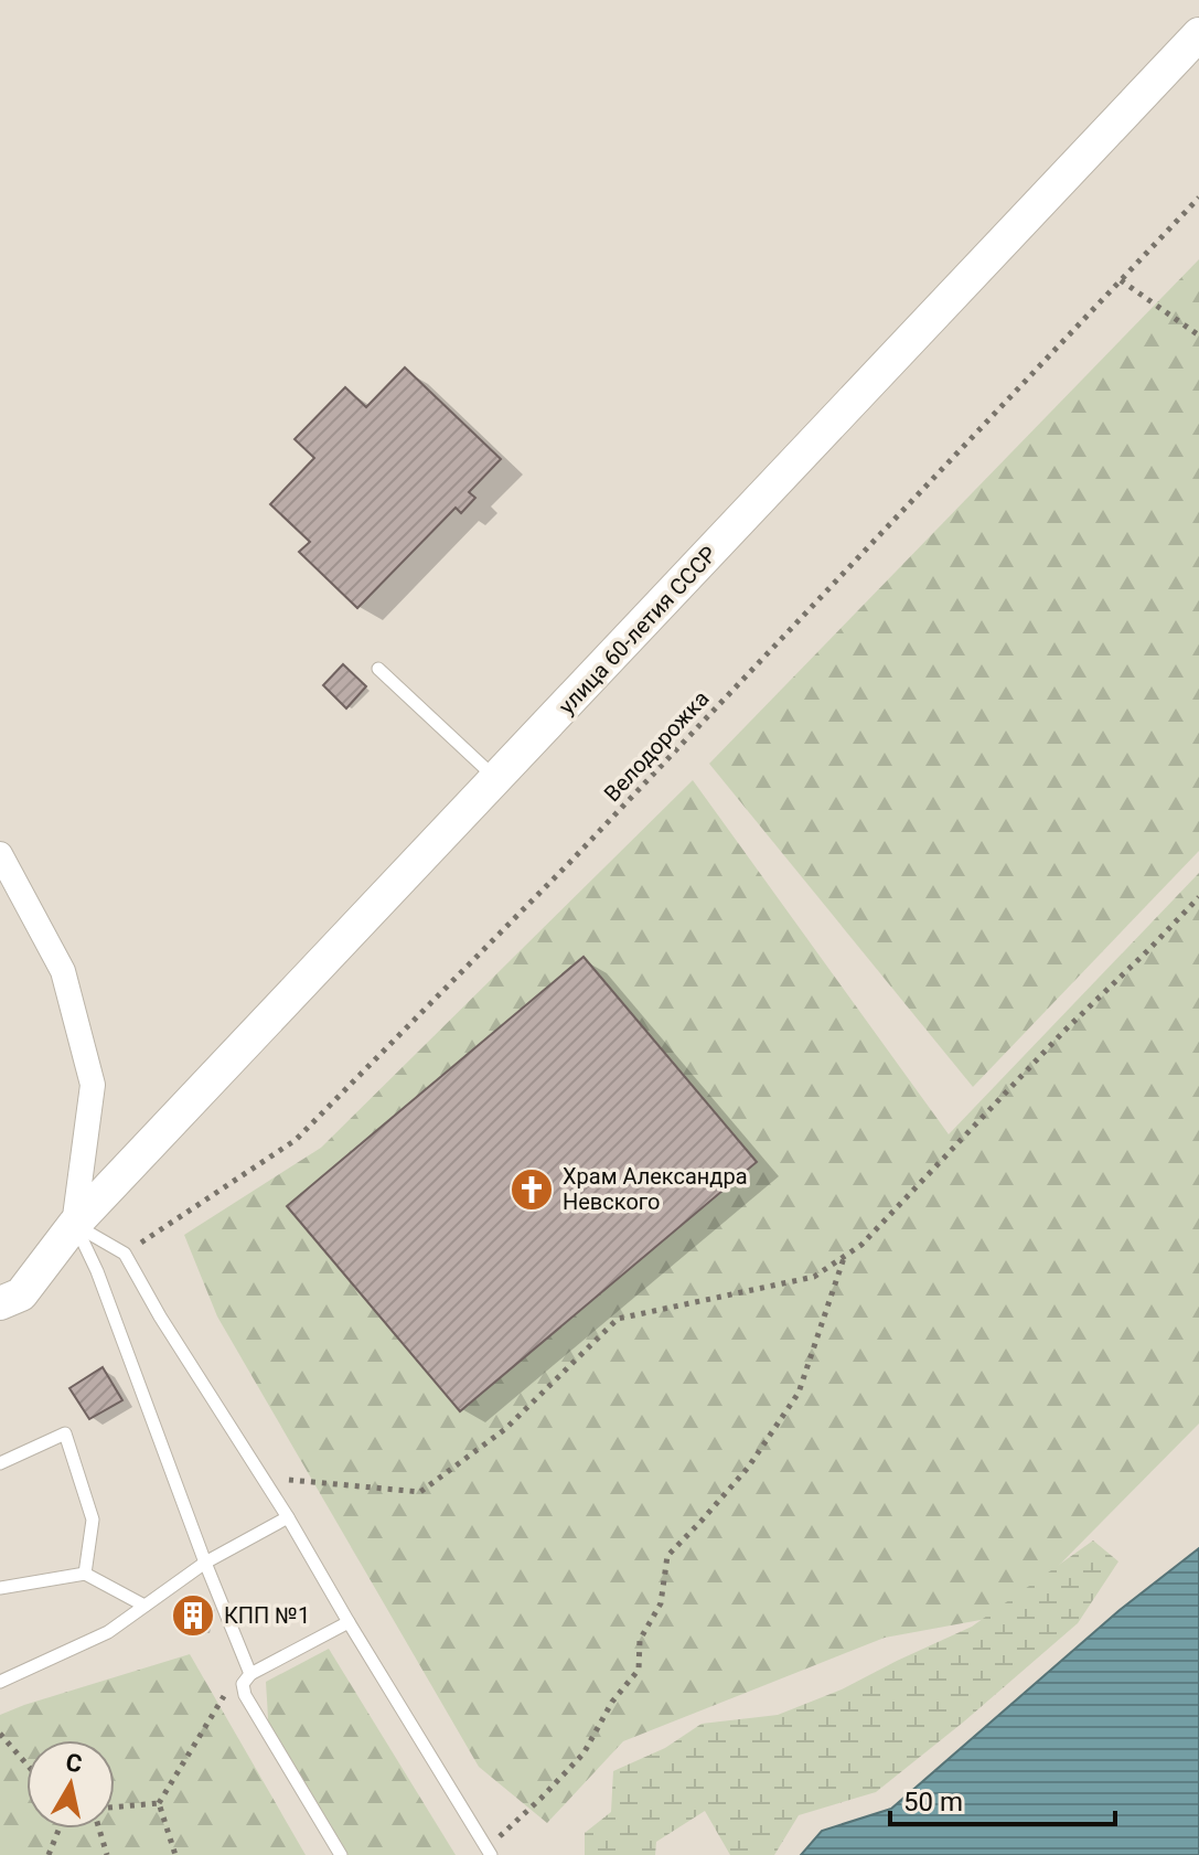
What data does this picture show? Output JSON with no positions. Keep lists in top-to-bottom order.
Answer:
{
  "streets": {
    "main road": ["улица 60-летия СССР"],
    "path": ["Велодорожка"]
  },
  "places": {
    "church": ["Храм Александра Невского"],
    "building": ["КПП №1"]
  },
  "scale_bar": "50 m",
  "north": "top"
}
